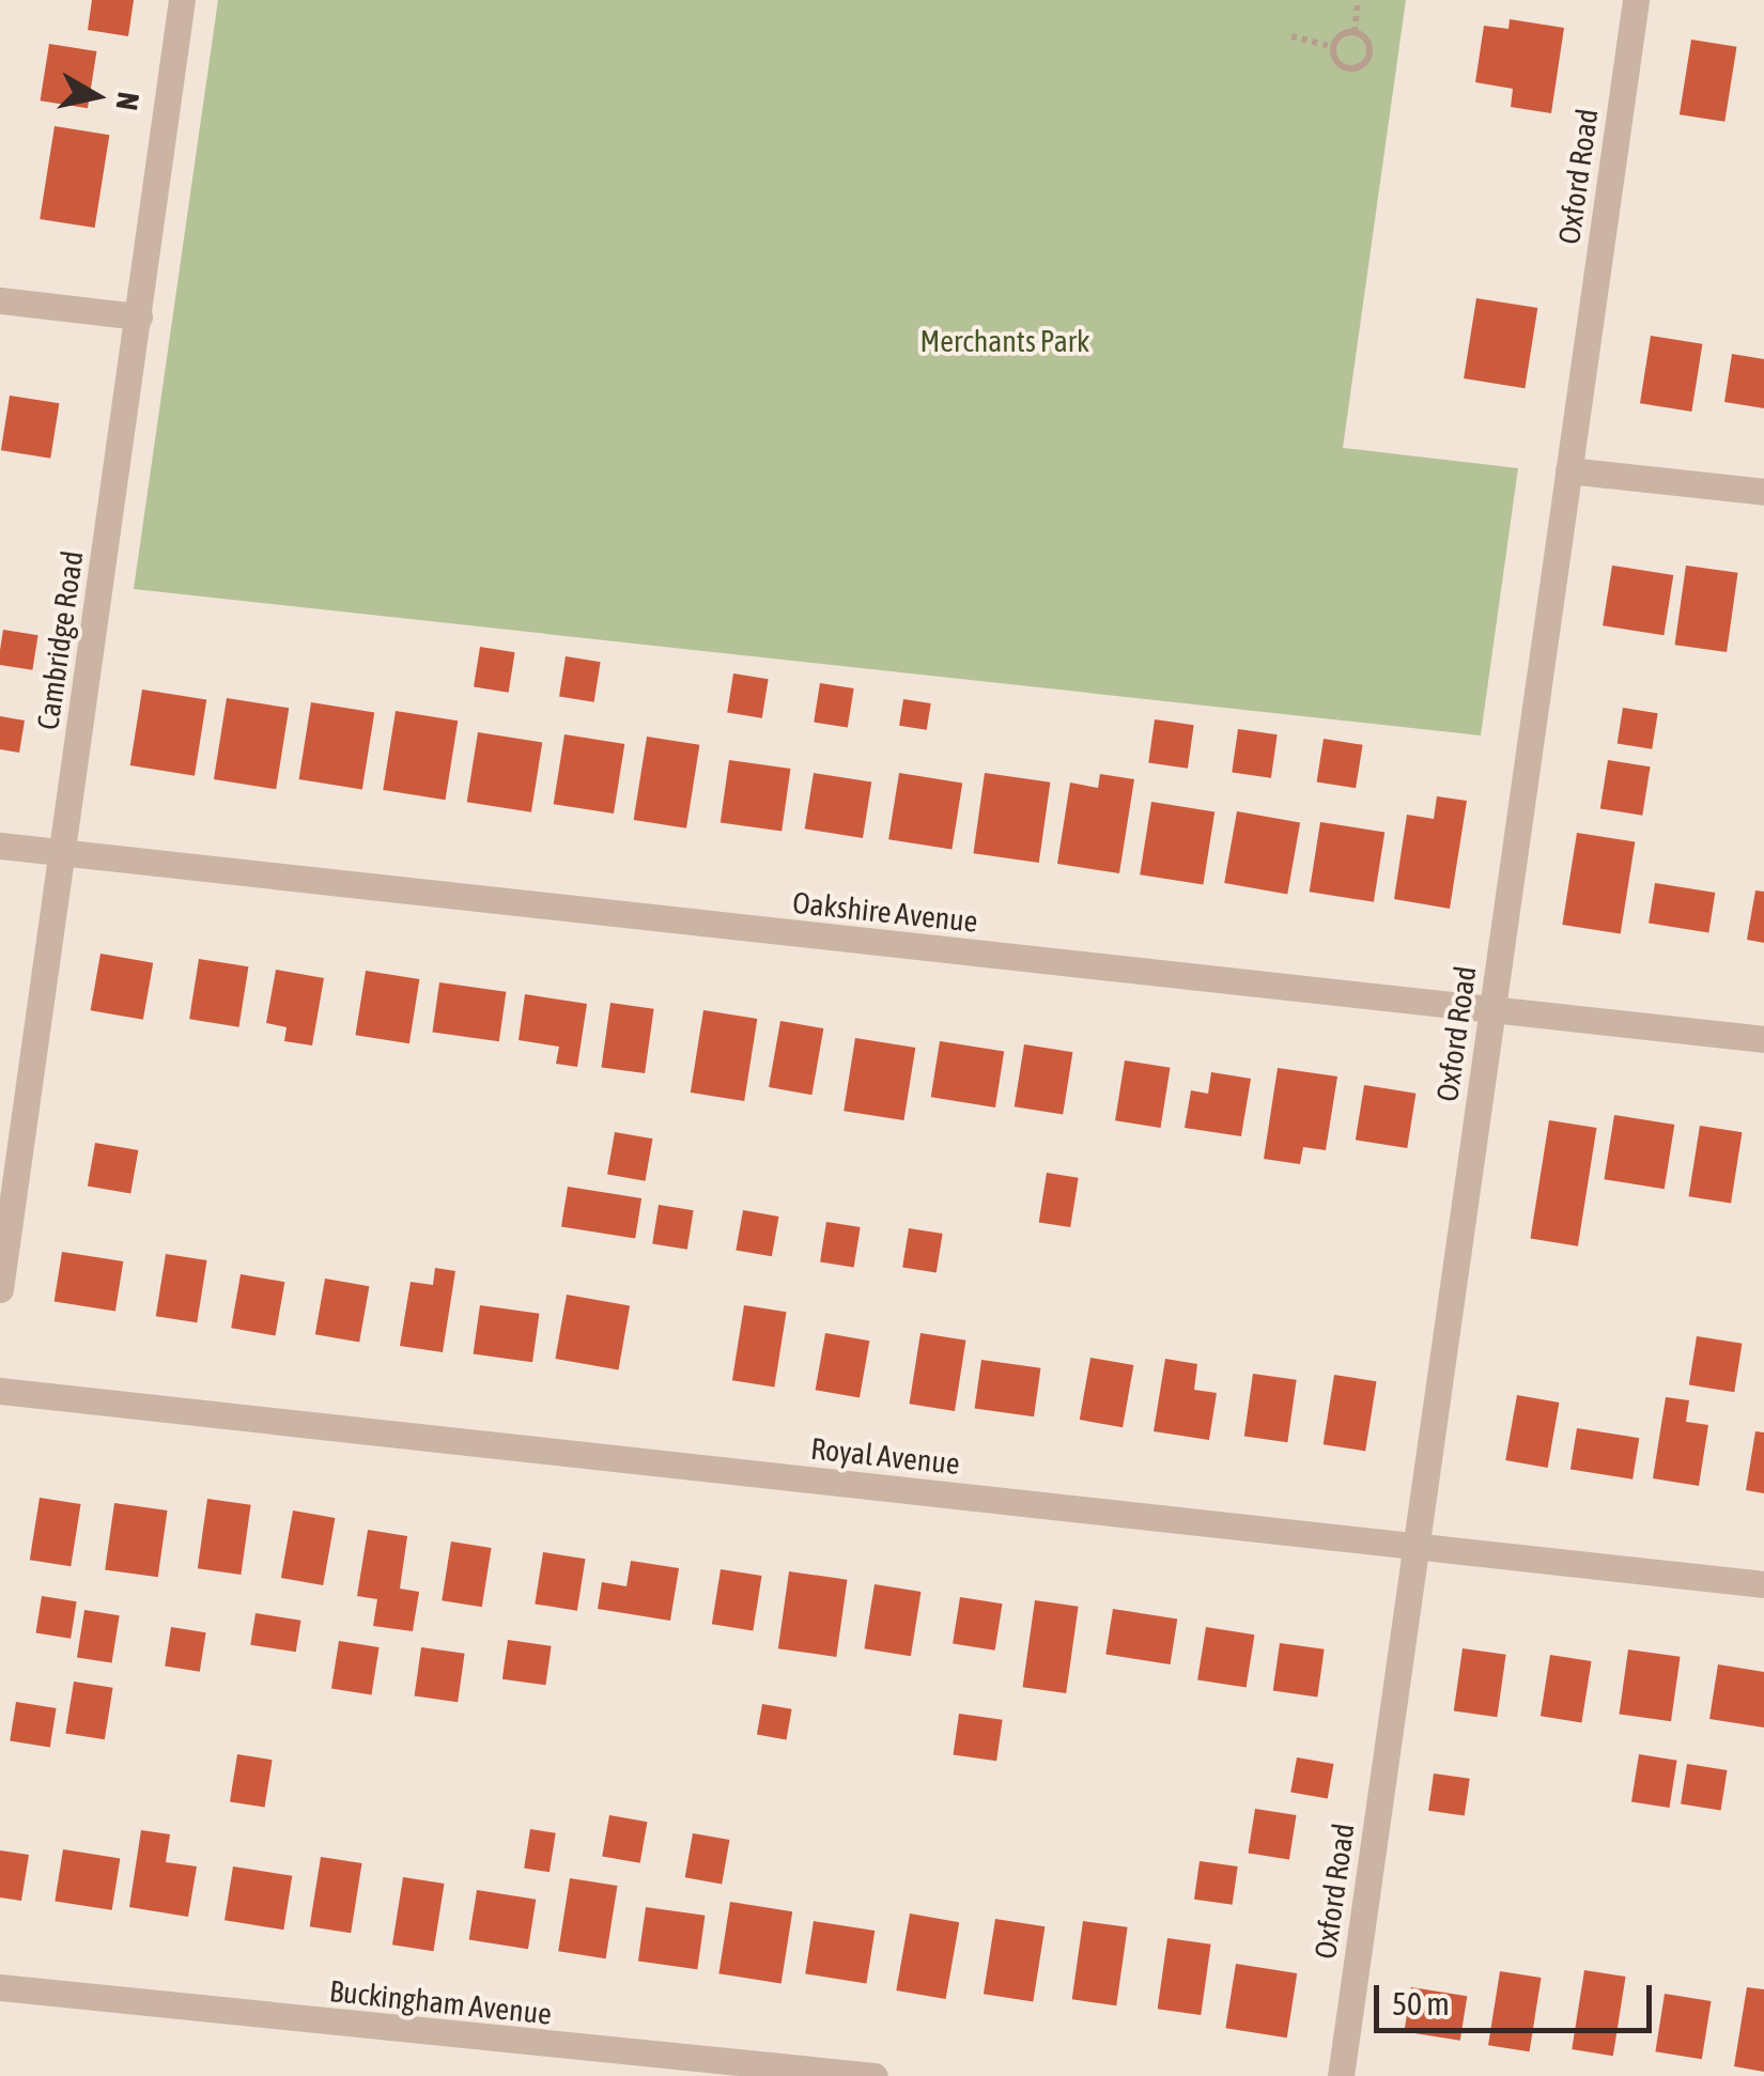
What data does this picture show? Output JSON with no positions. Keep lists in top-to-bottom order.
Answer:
{
  "streets": {
    "street": [
      "Oxford Road",
      "Cambridge Road",
      "Oakshire Avenue",
      "Royal Avenue",
      "Buckingham Avenue"
    ]
  },
  "crossings": [
    ["Oxford Road", "Oakshire Avenue"],
    ["Oxford Road", "Royal Avenue"],
    ["Cambridge Road", "Oakshire Avenue"]
  ],
  "parks": ["Merchants Park"],
  "scale_bar": "50 m",
  "north": "right"
}
